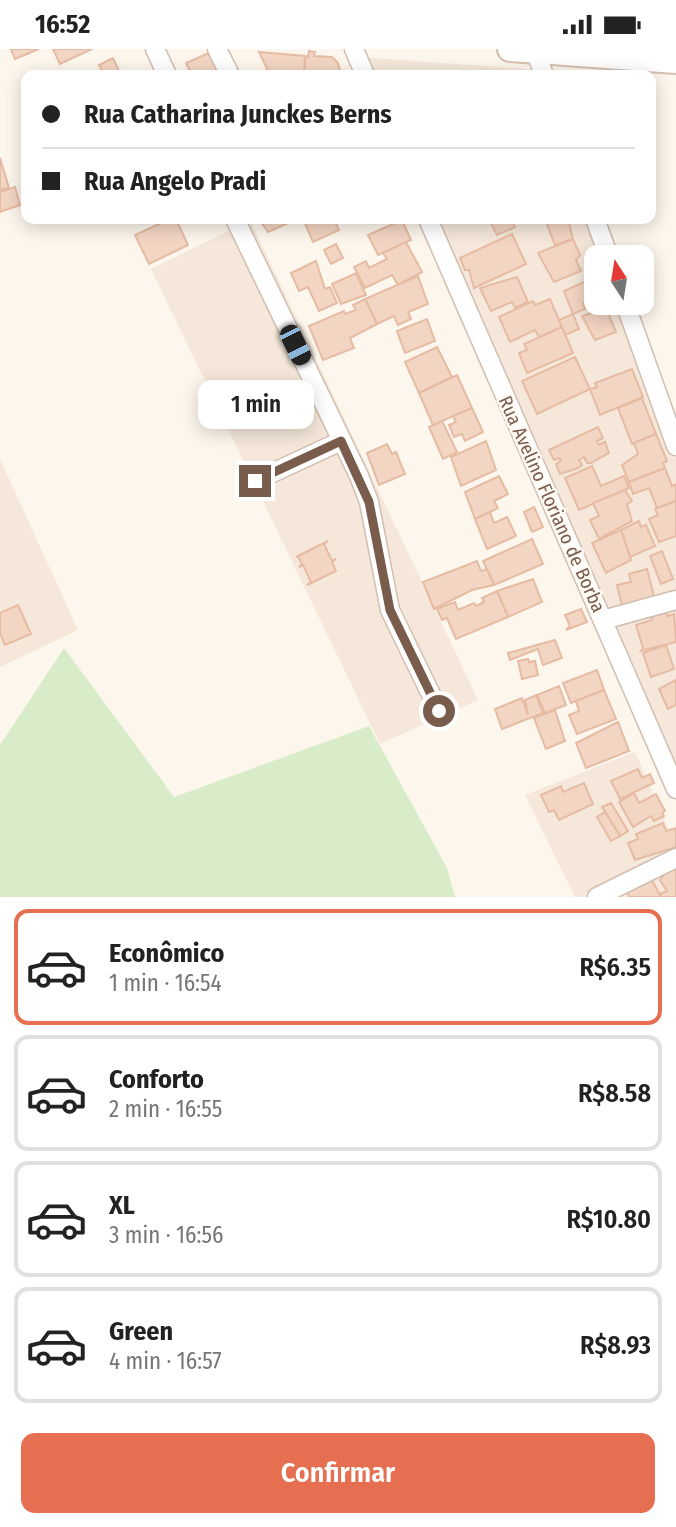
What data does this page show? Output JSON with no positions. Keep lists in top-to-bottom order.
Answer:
{
  "streets": {
    "street": ["Rua Avelino Floriano de Borba"]
  },
  "north": "top",
  "page": {
    "status": "16:52",
    "banner": ["Rua Catharina Junckes Berns", "Rua Angelo Pradi"],
    "bubble": "1 min",
    "list": [
      {
        "name": "Econômico",
        "note": "1 min · 16:54",
        "value": "R$6.35"
      },
      {
        "name": "Conforto",
        "note": "2 min · 16:55",
        "value": "R$8.58"
      },
      {
        "name": "XL",
        "note": "3 min · 16:56",
        "value": "R$10.80"
      },
      {
        "name": "Green",
        "note": "4 min · 16:57",
        "value": "R$8.93"
      }
    ],
    "buttons": "Confirmar"
  }
}
